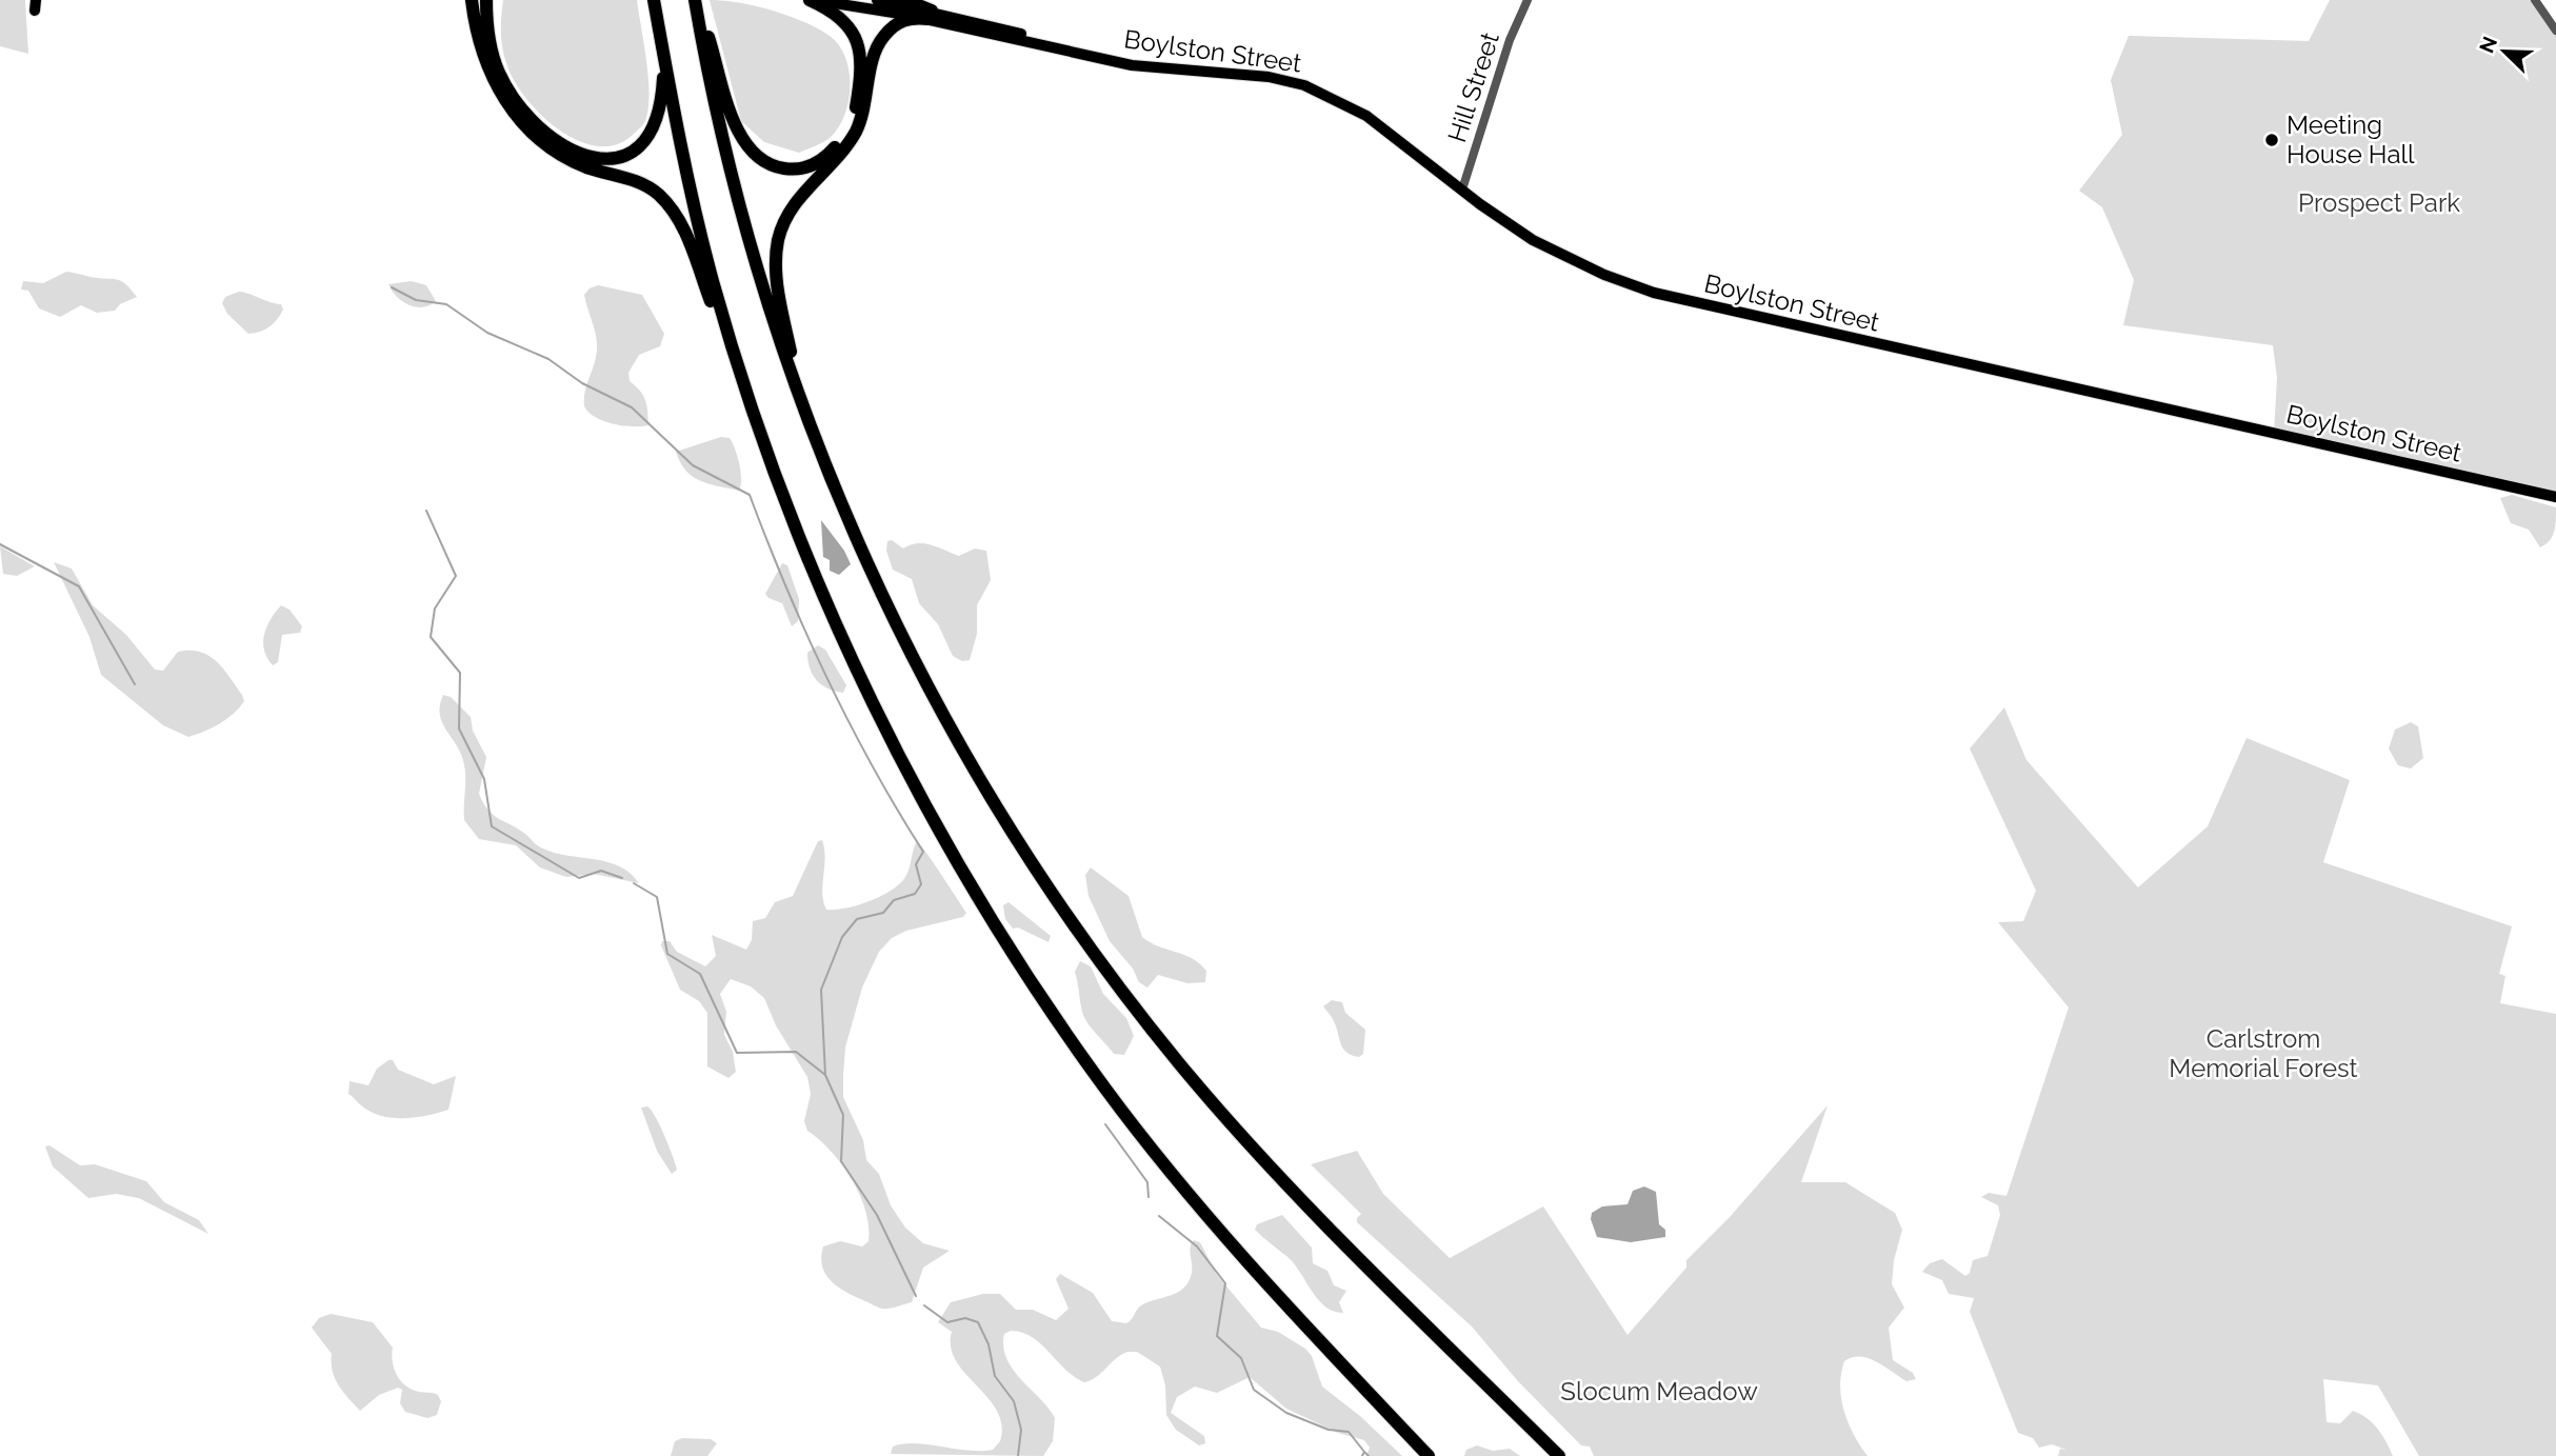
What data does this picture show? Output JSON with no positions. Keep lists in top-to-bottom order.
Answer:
{
  "streets": {
    "main road": ["Boylston Street"],
    "street": ["Hill Street"]
  },
  "crossings": [
    ["Boylston Street", "Hill Street"]
  ],
  "parks": ["Prospect Park", "Carlstrom Memorial Forest", "Slocum Meadow"],
  "places": ["Meeting House Hall"],
  "north": "top left"
}
